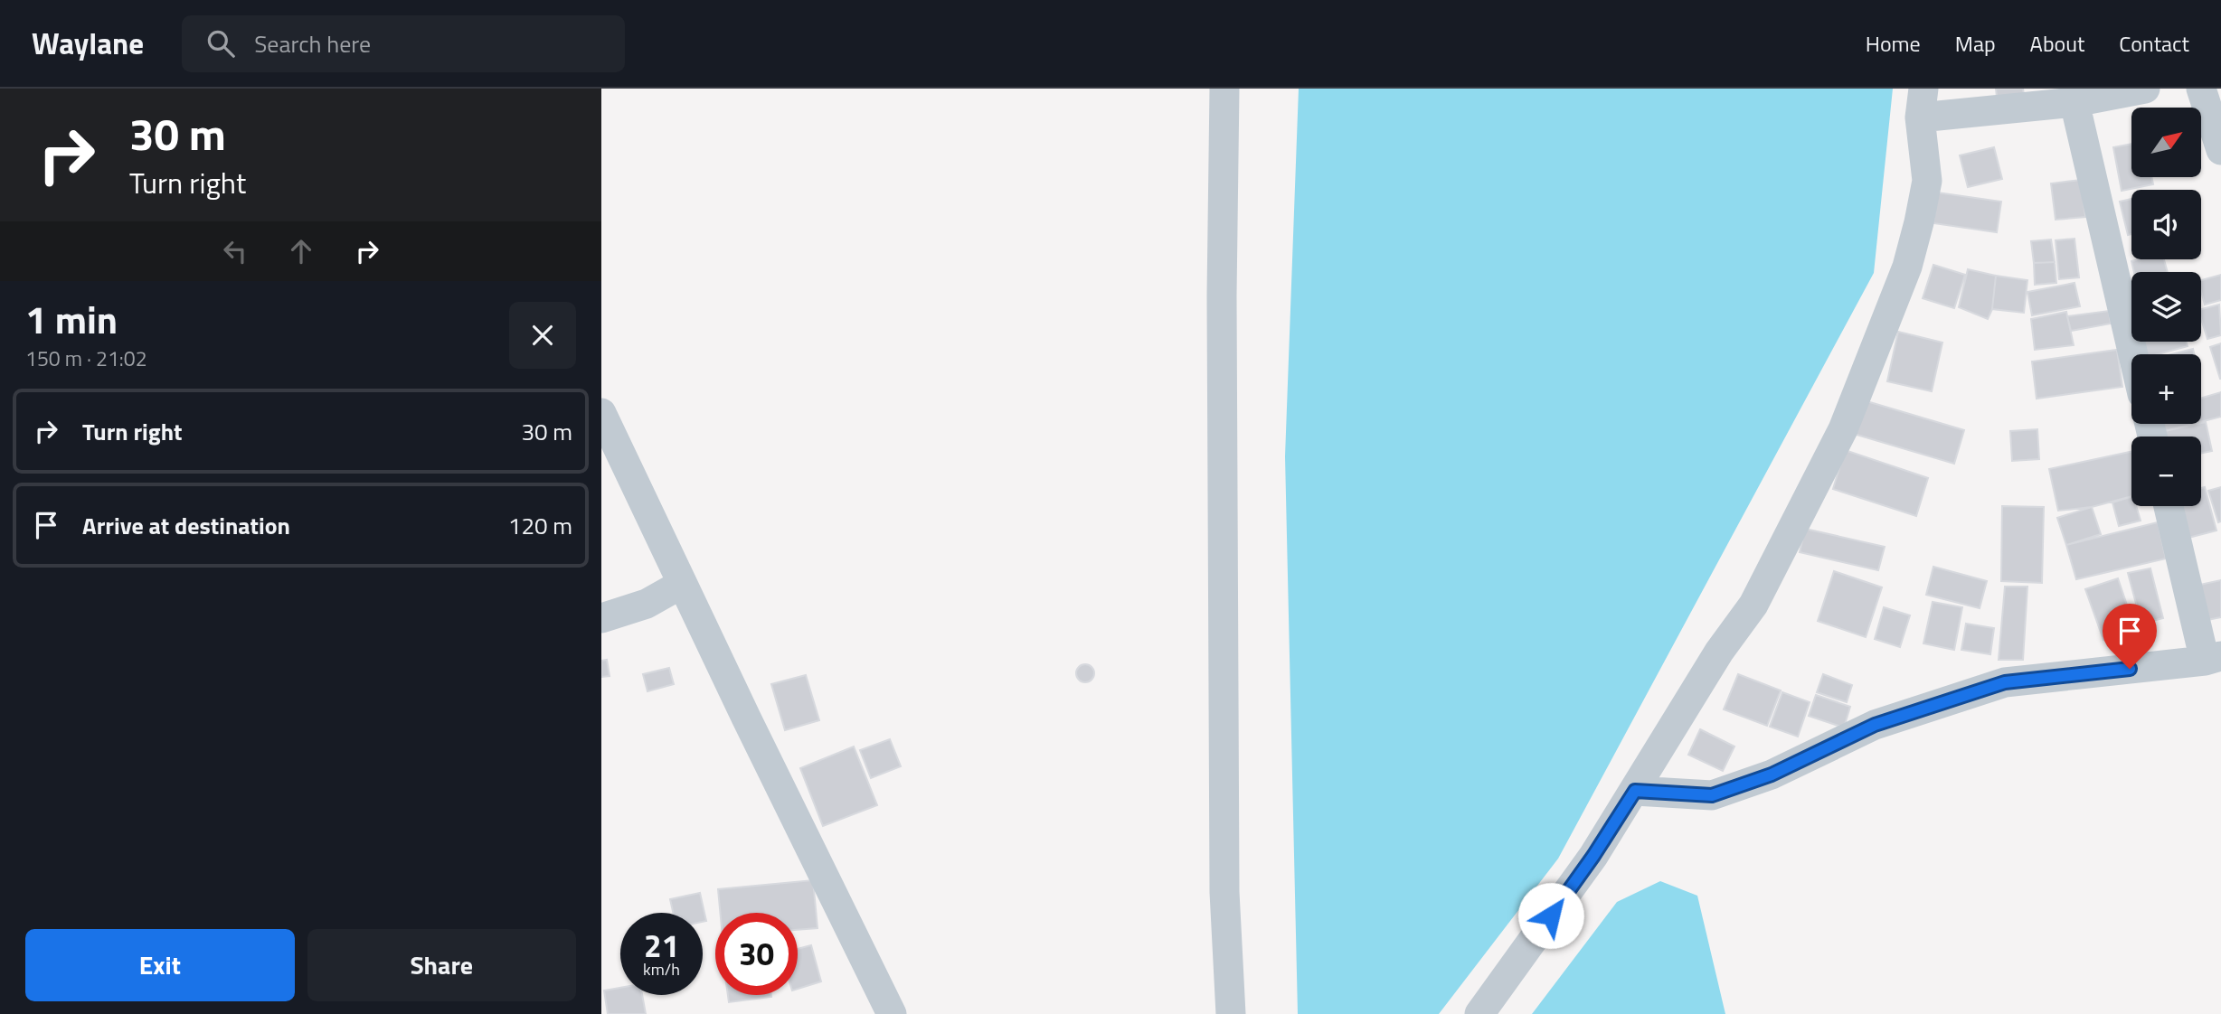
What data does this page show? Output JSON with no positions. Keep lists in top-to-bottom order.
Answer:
{
  "north": "top right",
  "page": {
    "header": "Waylane",
    "search": "Search here",
    "nav": [
      "Home",
      "Map",
      "About",
      "Contact"
    ],
    "turn": ["30 m", "Turn right"],
    "map_buttons": ["+", "−"],
    "heading": ["1 min", "150 m · 21:02"],
    "list": [
      {
        "name": "Turn right",
        "value": "30 m"
      },
      {
        "name": "Arrive at destination",
        "value": "120 m"
      }
    ],
    "speed": "21 km/h",
    "limit": "30",
    "buttons": ["Exit", "Share"]
  }
}
